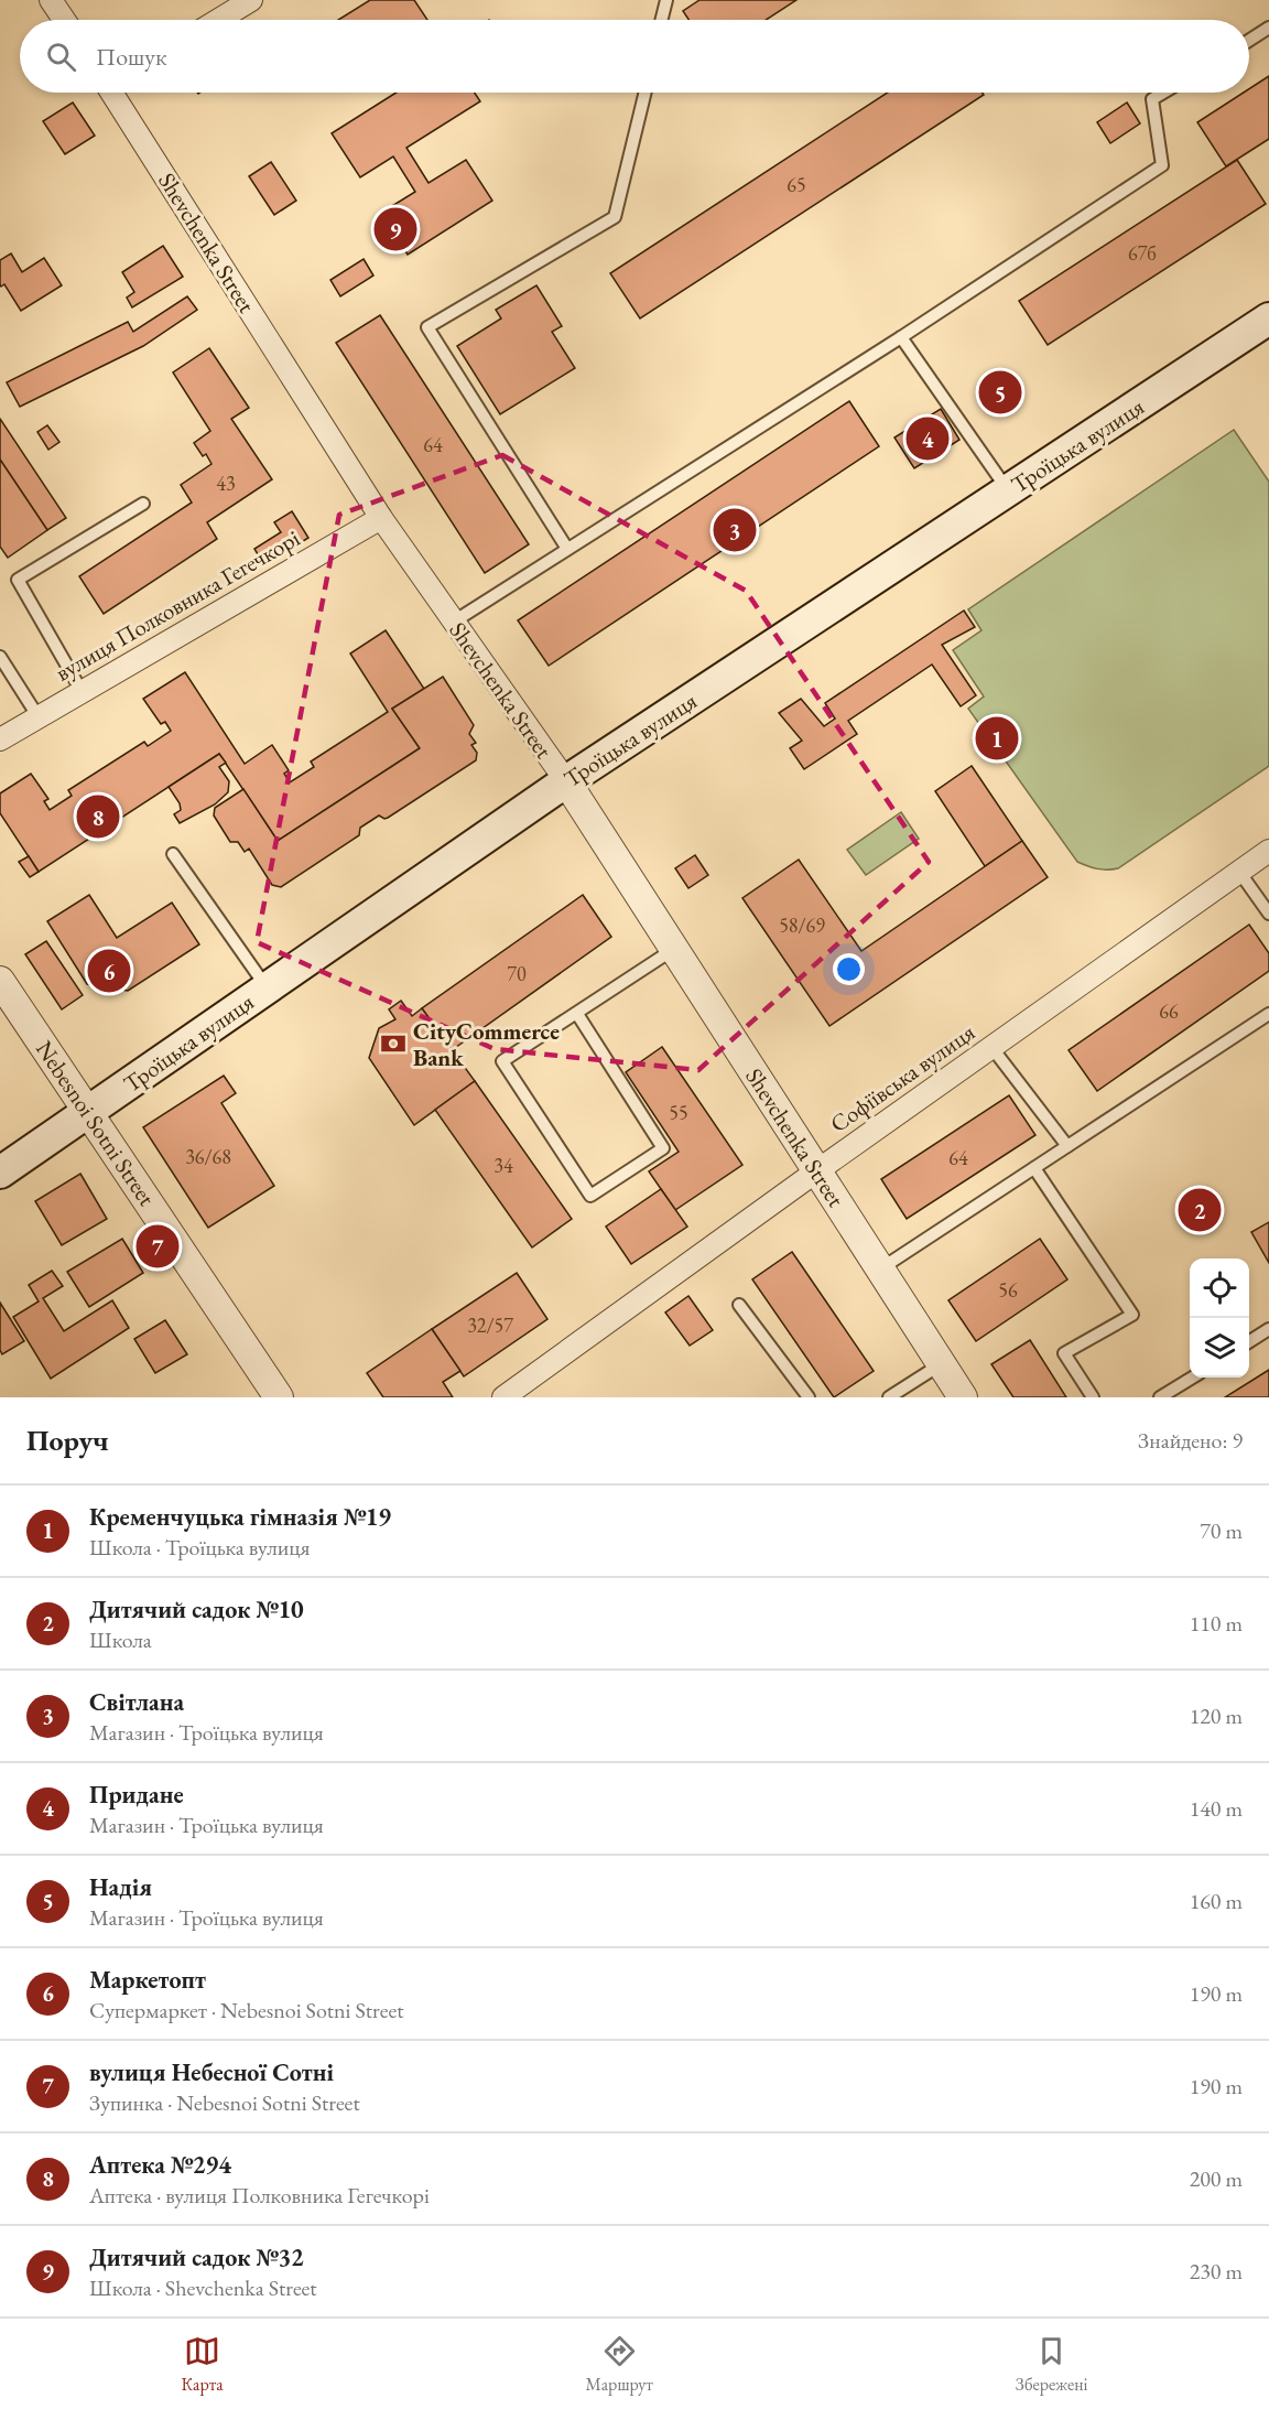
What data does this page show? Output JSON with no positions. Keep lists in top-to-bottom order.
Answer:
{
  "streets": {
    "main road": ["Троїцька вулиця"],
    "street": [
      "Shevchenka Street",
      "вулиця Полковника Гегечкорі",
      "Софіївська вулиця",
      "Nebesnoi Sotni Street"
    ]
  },
  "crossings": [
    ["Shevchenka Street", "Троїцька вулиця"],
    ["Shevchenka Street", "вулиця Полковника Гегечкорі"],
    ["Shevchenka Street", "Софіївська вулиця"],
    ["Троїцька вулиця", "Nebesnoi Sotni Street"]
  ],
  "places": {
    "bank": ["CityCommerce Bank"]
  },
  "house_numbers": [
    "65",
    "67б",
    "64",
    "43",
    "58/69",
    "70",
    "66",
    "55",
    "36/68",
    "64",
    "34",
    "56",
    "32/57"
  ],
  "page": {
    "search": "Пошук",
    "pins": [
      "9",
      "5",
      "4",
      "3",
      "1",
      "8",
      "6",
      "2",
      "7"
    ],
    "heading": ["Поруч", "Знайдено: 9"],
    "list": [
      {
        "mark": "1",
        "name": "Кременчуцька гімназія №19",
        "note": "Школа · Троїцька вулиця",
        "value": "70 m"
      },
      {
        "mark": "2",
        "name": "Дитячий садок №10",
        "note": "Школа",
        "value": "110 m"
      },
      {
        "mark": "3",
        "name": "Світлана",
        "note": "Магазин · Троїцька вулиця",
        "value": "120 m"
      },
      {
        "mark": "4",
        "name": "Придане",
        "note": "Магазин · Троїцька вулиця",
        "value": "140 m"
      },
      {
        "mark": "5",
        "name": "Надія",
        "note": "Магазин · Троїцька вулиця",
        "value": "160 m"
      },
      {
        "mark": "6",
        "name": "Маркетопт",
        "note": "Супермаркет · Nebesnoi Sotni Street",
        "value": "190 m"
      },
      {
        "mark": "7",
        "name": "вулиця Небесної Сотні",
        "note": "Зупинка · Nebesnoi Sotni Street",
        "value": "190 m"
      },
      {
        "mark": "8",
        "name": "Аптека №294",
        "note": "Аптека · вулиця Полковника Гегечкорі",
        "value": "200 m"
      },
      {
        "mark": "9",
        "name": "Дитячий садок №32",
        "note": "Школа · Shevchenka Street",
        "value": "230 m"
      }
    ],
    "nav": ["Карта", "Маршрут", "Збережені"]
  }
}
